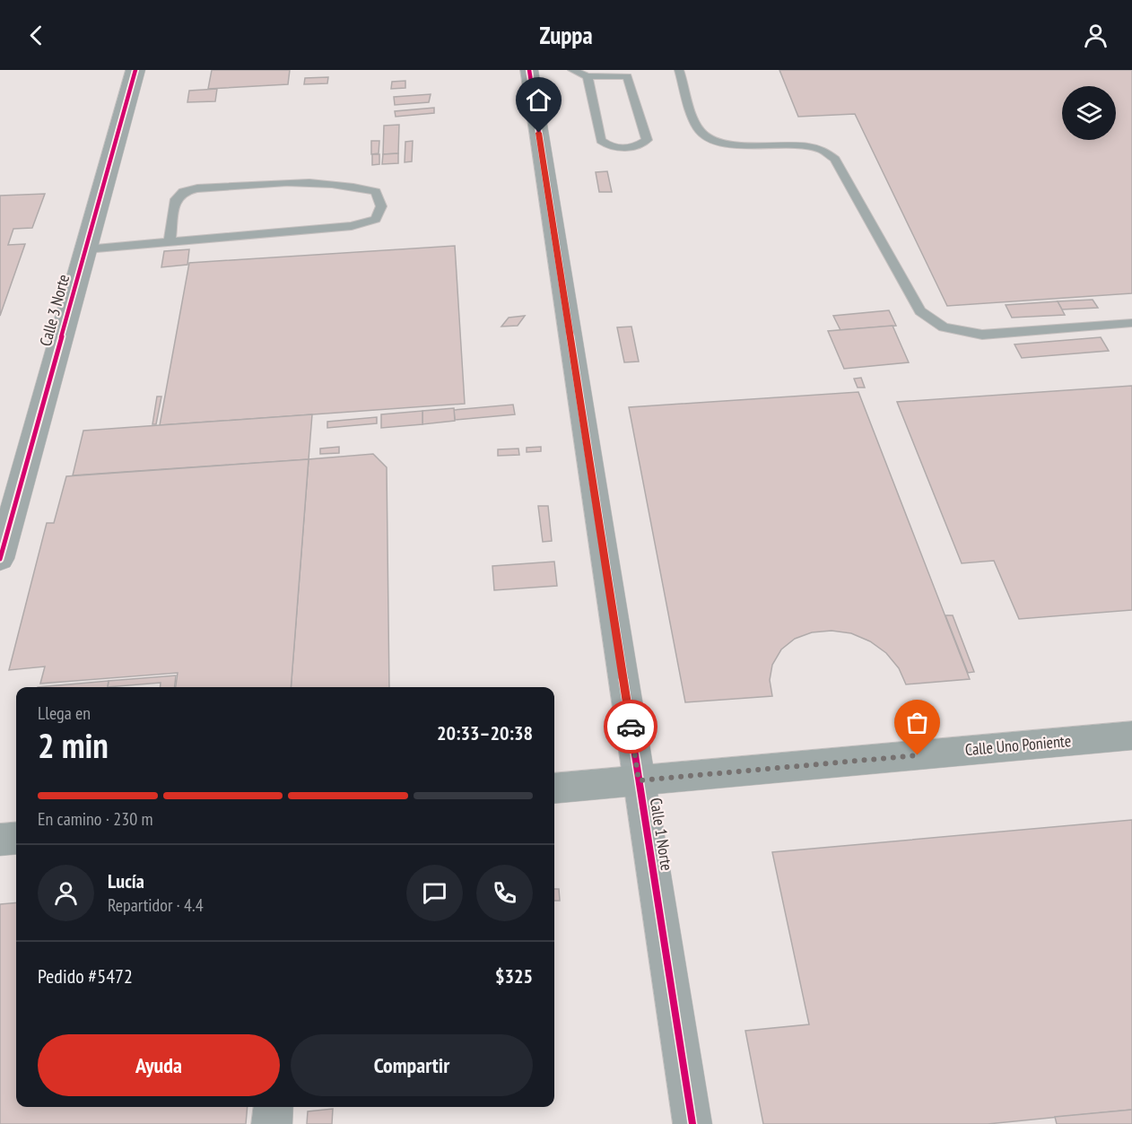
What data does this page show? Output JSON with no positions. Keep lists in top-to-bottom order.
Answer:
{
  "streets": {
    "main road": ["Calle Uno Poniente"],
    "street": ["Calle 3 Norte", "Calle 1 Norte"]
  },
  "crossings": [
    ["Calle Uno Poniente", "Calle 1 Norte"]
  ],
  "page": {
    "header": "Zuppa",
    "heading": ["2 min", "Llega en", "20:33–20:38"],
    "panel": [
      "Lucía",
      "Repartidor · 4.4",
      "Pedido #5472",
      "$325"
    ],
    "bar": "En camino · 230 m",
    "buttons": ["Ayuda", "Compartir"]
  }
}
